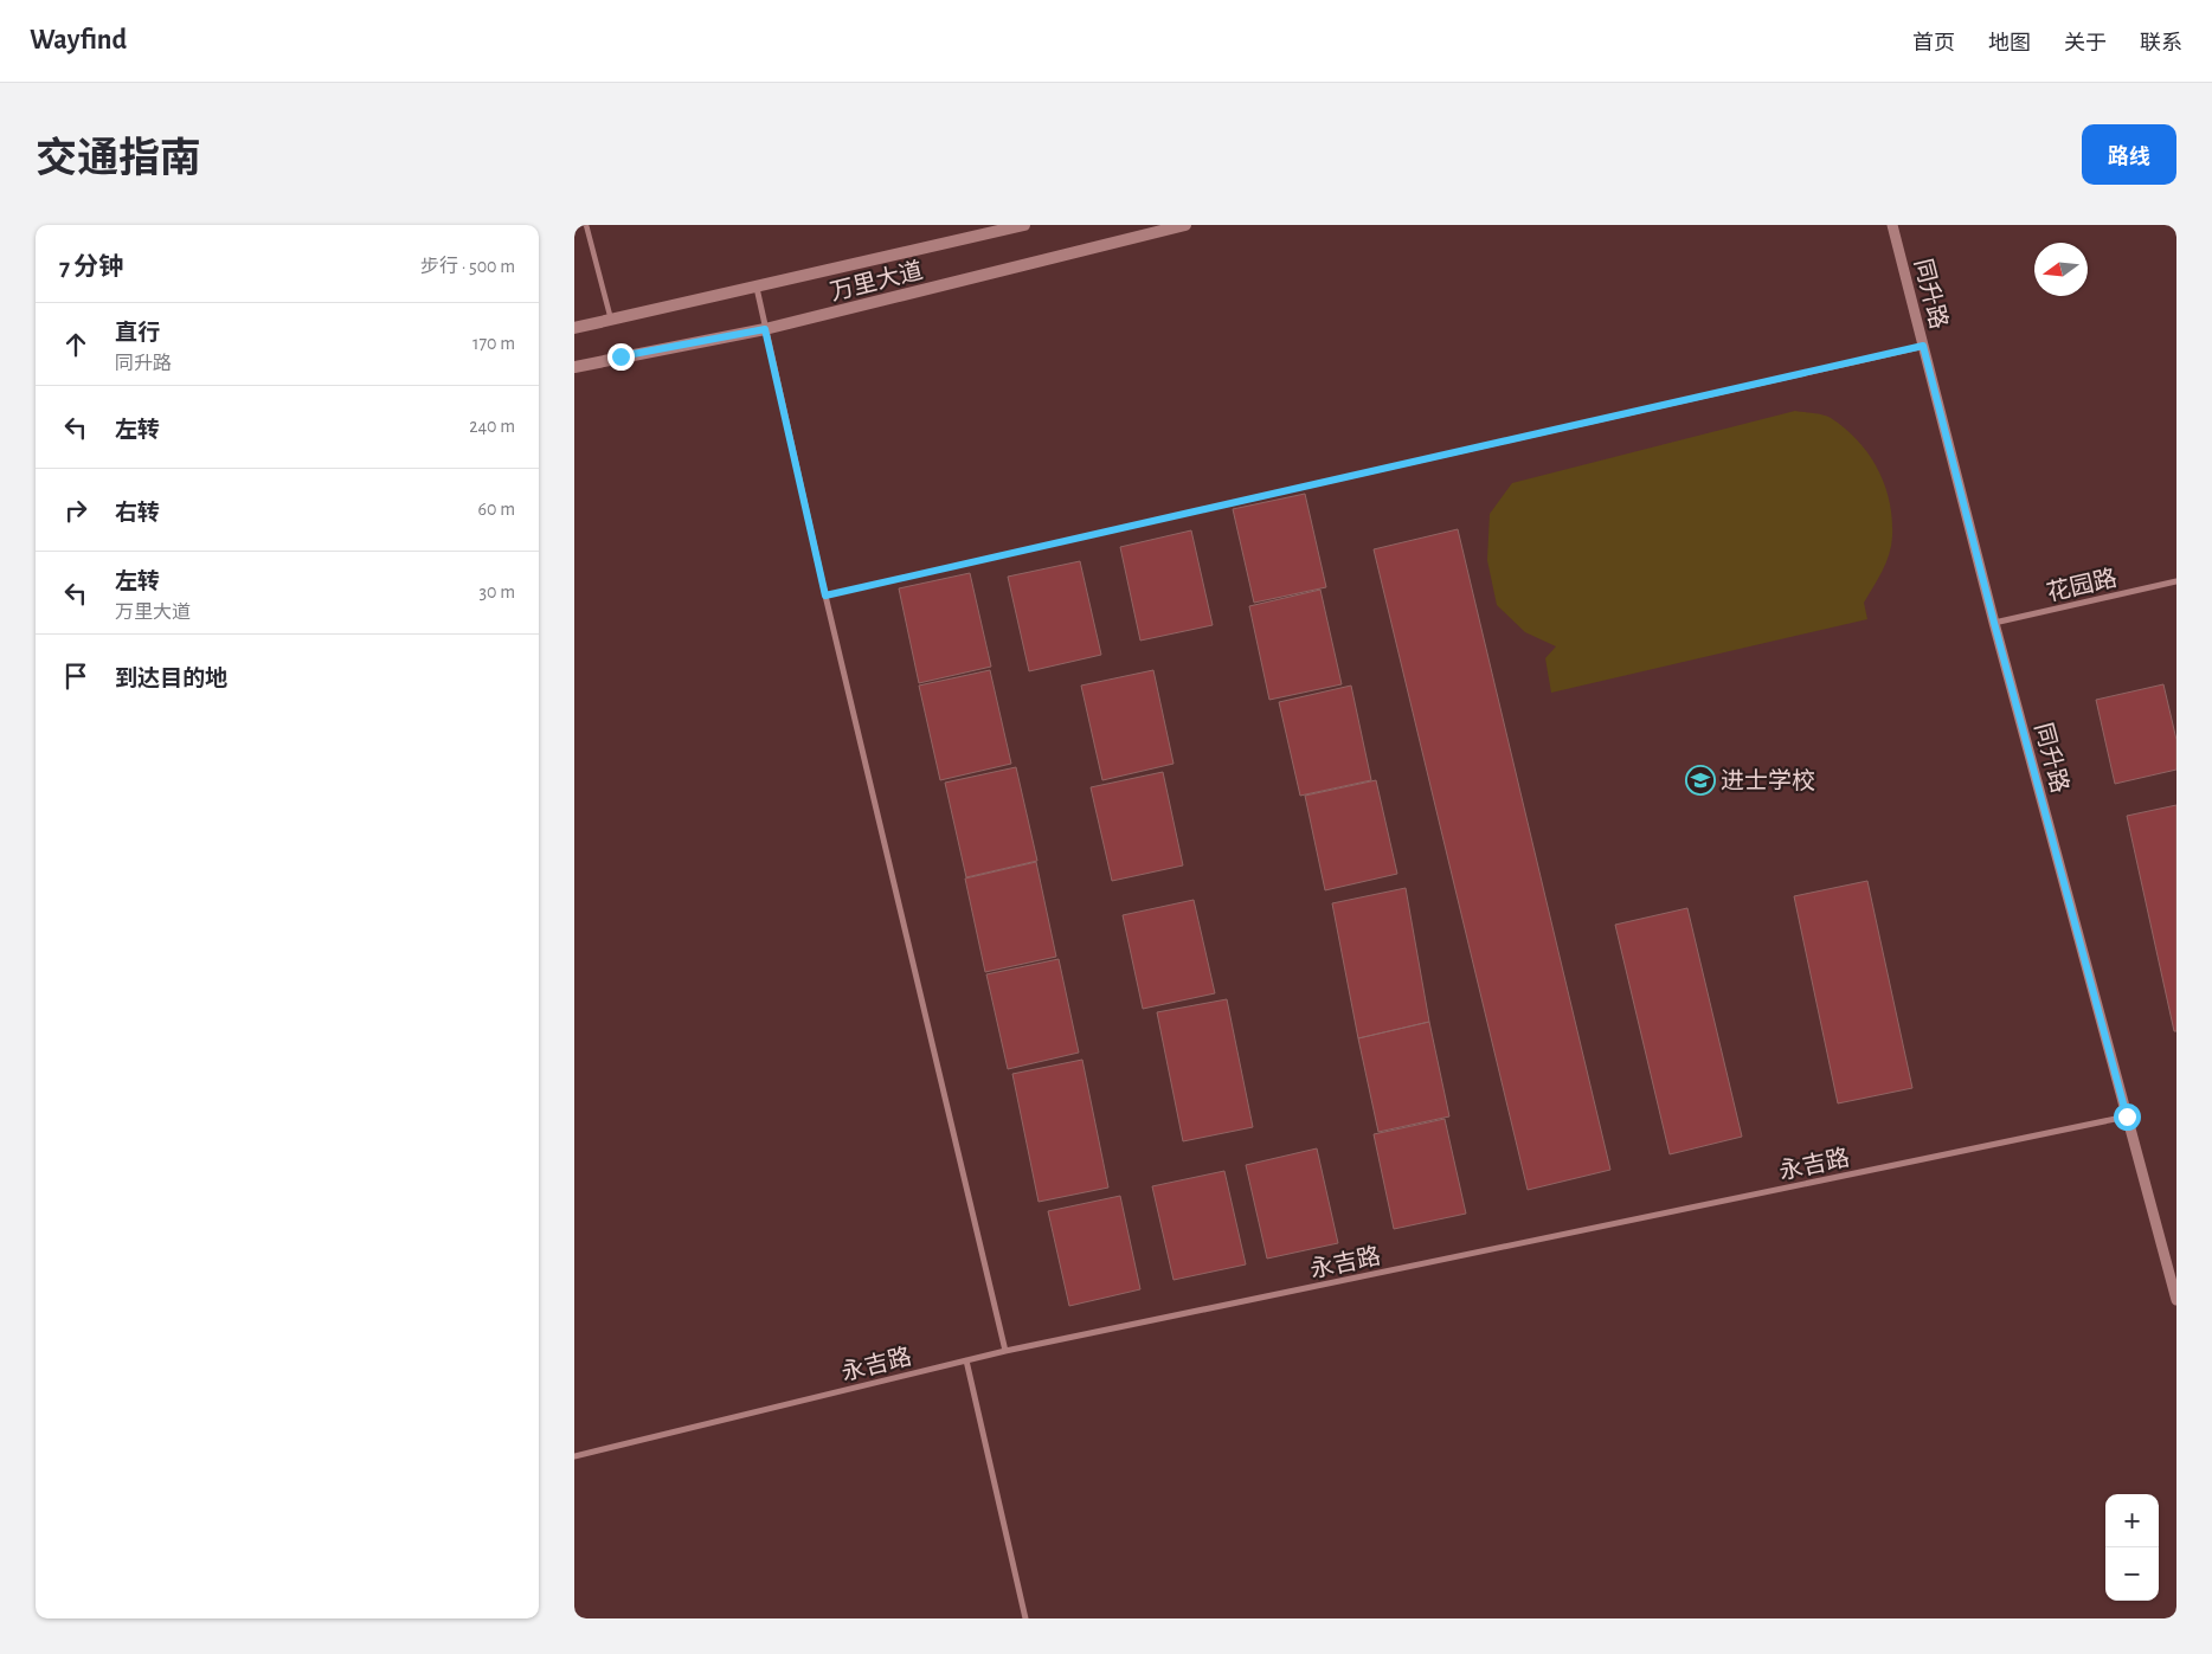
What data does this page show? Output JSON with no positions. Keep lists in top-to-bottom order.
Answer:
{
  "streets": {
    "main road": ["万里大道"],
    "street": ["同升路", "花园路", "永吉路"]
  },
  "crossings": [
    ["同升路", "花园路"],
    ["同升路", "永吉路"]
  ],
  "places": {
    "school or university": ["进士学校"]
  },
  "north": "left",
  "page": {
    "header": "Wayfind",
    "nav": [
      "首页",
      "地图",
      "关于",
      "联系"
    ],
    "title": "交通指南",
    "buttons": "路线",
    "heading": ["7 分钟", "步行 · 500 m"],
    "list": [
      ["直行", "同升路", "170 m"],
      ["左转", "240 m"],
      ["右转", "60 m"],
      ["左转", "万里大道", "30 m"],
      "到达目的地"
    ],
    "map_buttons": ["+", "−"]
  }
}
